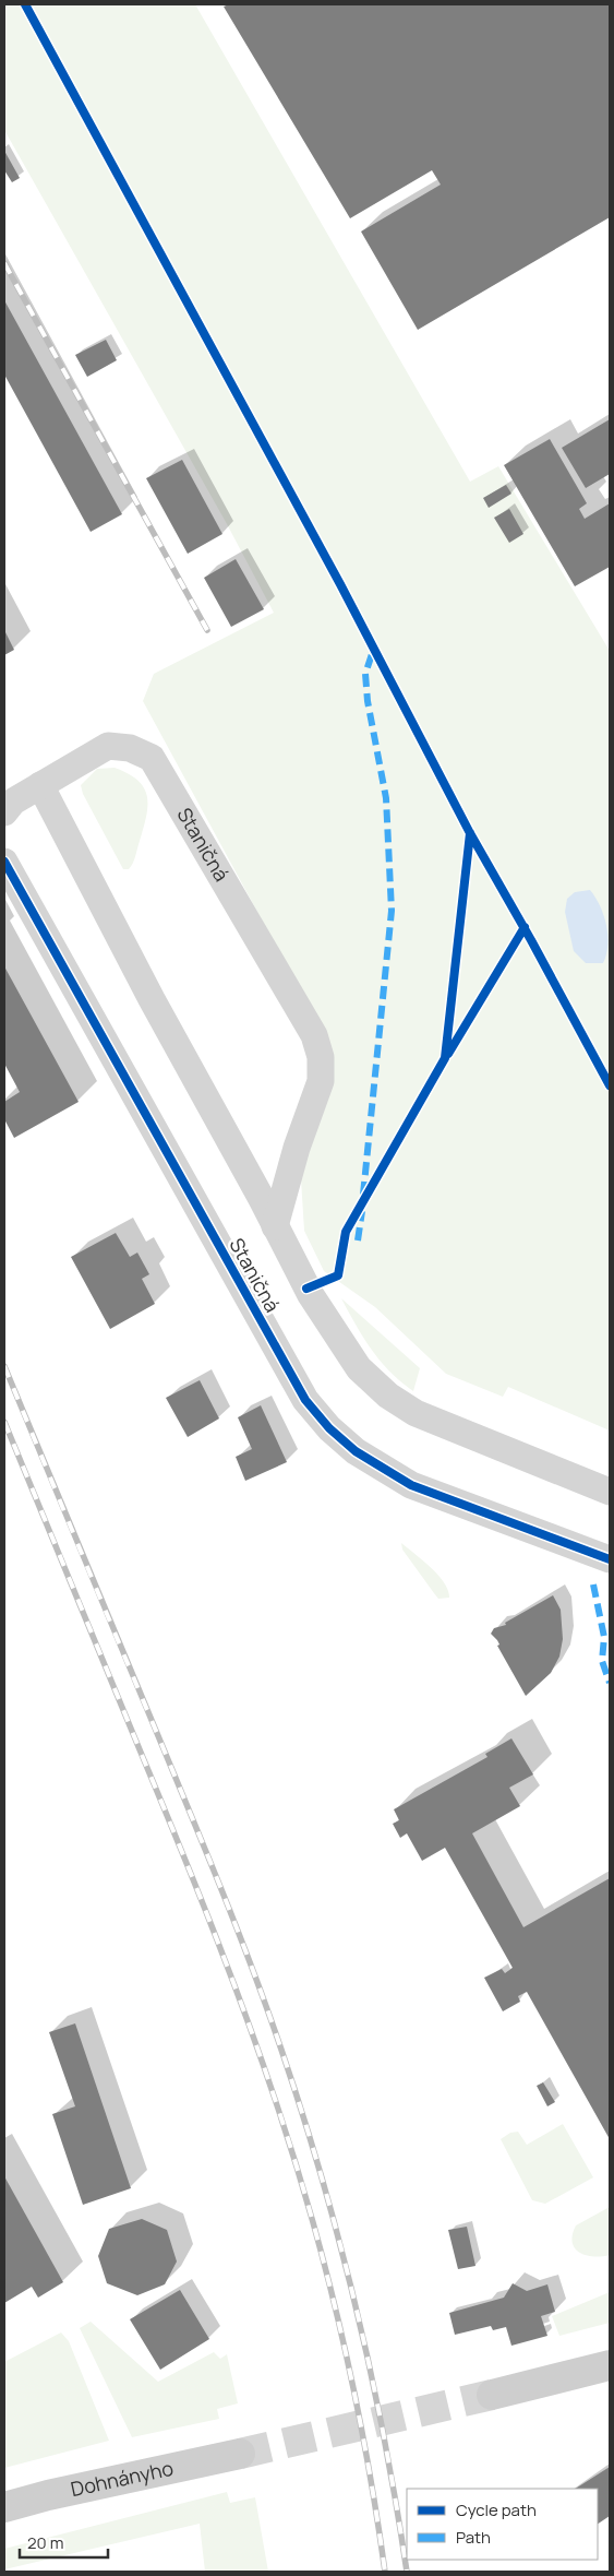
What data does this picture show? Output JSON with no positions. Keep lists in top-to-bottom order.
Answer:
{
  "streets": {
    "street": ["Staničná", "Dohnányho"]
  },
  "legend": ["Cycle path", "Path"],
  "scale_bar": "20 m"
}
